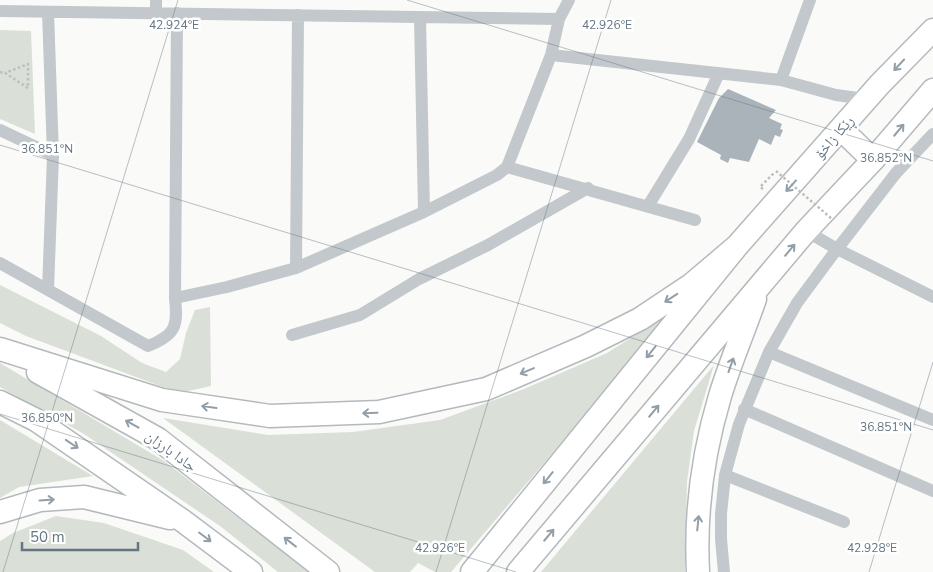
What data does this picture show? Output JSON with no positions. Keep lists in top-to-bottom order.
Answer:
{
  "streets": {
    "highway": ["ڕێکا زاخۆ", "جادا بارزان"]
  },
  "scale_bar": "50 m",
  "coordinates": [
    "42.924°E",
    "42.926°E",
    "36.851°N",
    "36.852°N",
    "36.850°N",
    "42.928°E"
  ]
}
